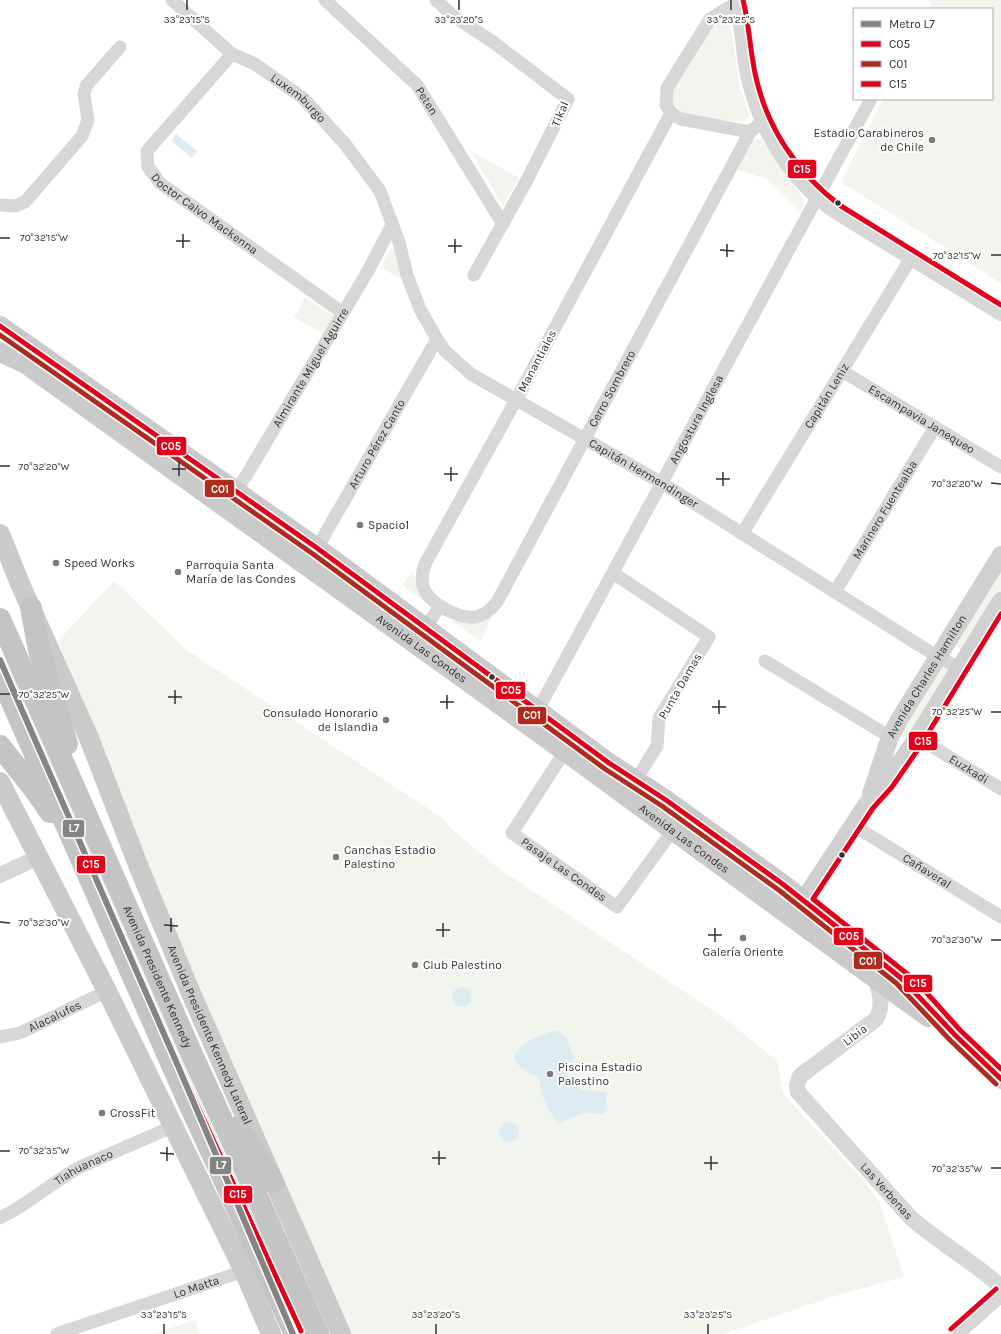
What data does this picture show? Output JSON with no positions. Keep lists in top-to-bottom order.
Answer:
{
  "streets": {
    "highway": ["Avenida Presidente Kennedy"],
    "main road": ["Avenida Las Condes", "Avenida Charles Hamilton", "Avenida Presidente Kennedy Lateral"],
    "street": [
      "Luxemburgo",
      "Peten",
      "Tikal",
      "Doctor Calvo Mackenna",
      "Manantiales",
      "Almirante Miguel Aguirre",
      "Cerro Sombrero",
      "Capitán Leniz",
      "Angostura Inglesa",
      "Escampavia Janequeo",
      "Arturo Pérez Canto",
      "Capitán Hermendinger",
      "Marinero Fuentealba",
      "Punta Damas",
      "Euzkadi",
      "Pasaje Las Condes",
      "Cañaveral",
      "Alacalufes",
      "Libia",
      "Tiahuanaco",
      "Las Verbenas",
      "Lo Matta"
    ]
  },
  "crossings": [
    ["Luxemburgo", "Doctor Calvo Mackenna"],
    ["Luxemburgo", "Almirante Miguel Aguirre"],
    ["Luxemburgo", "Capitán Hermendinger"],
    ["Peten", "Tikal"],
    ["Doctor Calvo Mackenna", "Almirante Miguel Aguirre"],
    ["Manantiales", "Cerro Sombrero"],
    ["Manantiales", "Capitán Hermendinger"],
    ["Almirante Miguel Aguirre", "Capitán Hermendinger"],
    ["Almirante Miguel Aguirre", "Avenida Las Condes"],
    ["Cerro Sombrero", "Capitán Hermendinger"],
    ["Capitán Leniz", "Escampavia Janequeo"],
    ["Capitán Leniz", "Capitán Hermendinger"],
    ["Angostura Inglesa", "Capitán Hermendinger"],
    ["Angostura Inglesa", "Avenida Las Condes"],
    ["Angostura Inglesa", "Punta Damas"],
    ["Escampavia Janequeo", "Marinero Fuentealba"],
    ["Arturo Pérez Canto", "Capitán Hermendinger"],
    ["Arturo Pérez Canto", "Avenida Las Condes"],
    ["Capitán Hermendinger", "Marinero Fuentealba"],
    ["Capitán Hermendinger", "Avenida Charles Hamilton"],
    ["Avenida Las Condes", "Avenida Charles Hamilton"],
    ["Avenida Las Condes", "Punta Damas"],
    ["Avenida Las Condes", "Pasaje Las Condes"],
    ["Avenida Las Condes", "Libia"],
    ["Avenida Charles Hamilton", "Euzkadi"],
    ["Avenida Charles Hamilton", "Cañaveral"],
    ["Libia", "Las Verbenas"]
  ],
  "places": [
    "Estadio Carabineros de Chile",
    "Spacio1",
    "Speed Works",
    "Parroquia Santa María de las Condes",
    "Consulado Honorario de Islandia",
    "Canchas Estadio Palestino",
    "Galería Oriente",
    "Club Palestino",
    "Piscina Estadio Palestino",
    "CrossFit"
  ],
  "lines": [
    "transit line C15",
    "transit line C05",
    "transit line C01",
    "metro line L7"
  ],
  "legend": [
    "Metro L7",
    "C05",
    "C01",
    "C15"
  ],
  "coordinates": [
    "33°23'15\"S",
    "33°23'20\"S",
    "33°23'25\"S",
    "70°32'15\"W",
    "70°32'20\"W",
    "70°32'25\"W",
    "70°32'30\"W",
    "70°32'35\"W"
  ]
}
